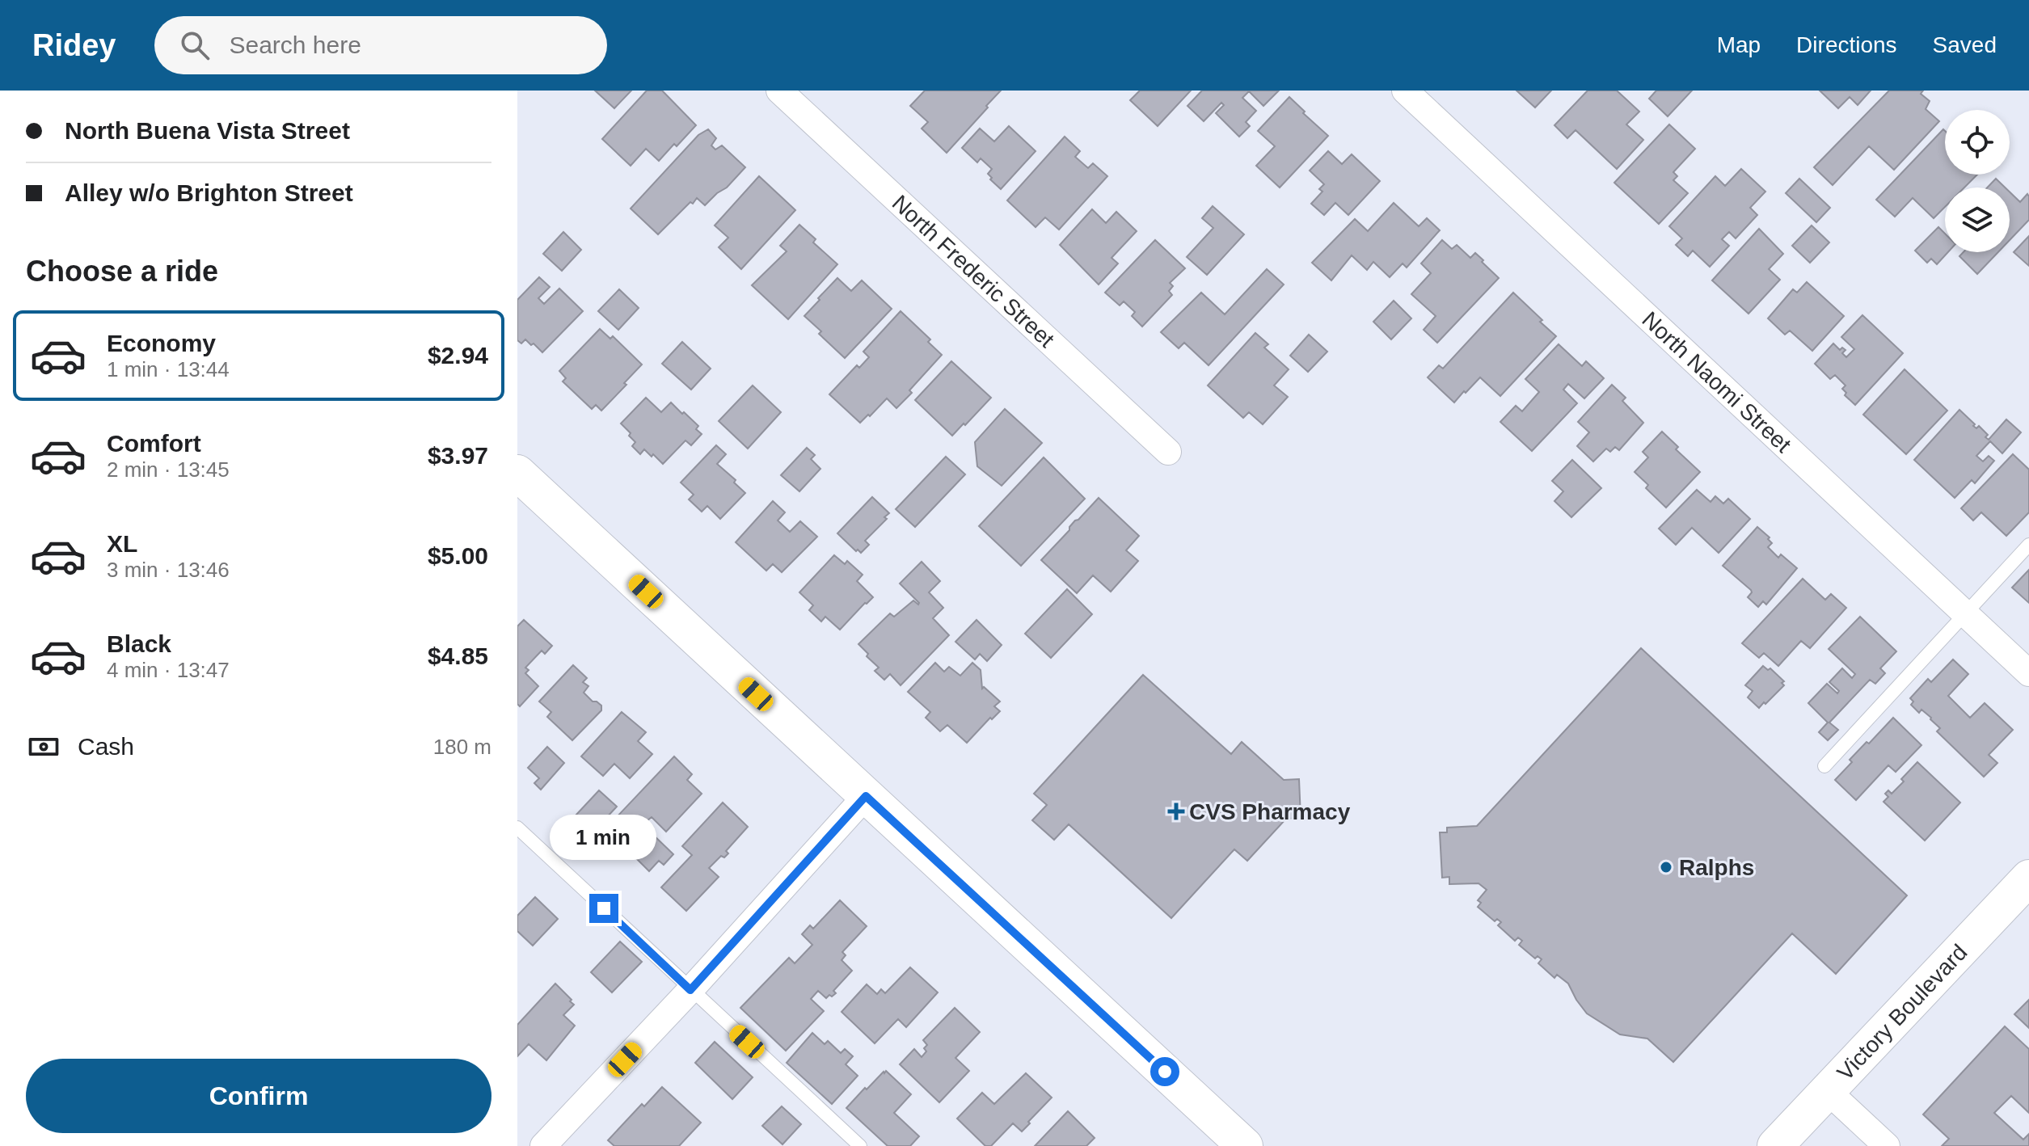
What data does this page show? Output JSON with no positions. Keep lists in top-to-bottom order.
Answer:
{
  "streets": {
    "main road": ["Victory Boulevard"],
    "street": ["North Frederic Street", "North Naomi Street"]
  },
  "places": {
    "health": ["CVS Pharmacy"],
    "other": ["Ralphs"]
  },
  "page": {
    "header": "Ridey",
    "search": "Search here",
    "nav": ["Map", "Directions", "Saved"],
    "banner": ["North Buena Vista Street", "Alley w/o Brighton Street"],
    "heading": "Choose a ride",
    "list": [
      {
        "name": "Economy",
        "note": "1 min · 13:44",
        "value": "$2.94"
      },
      {
        "name": "Comfort",
        "note": "2 min · 13:45",
        "value": "$3.97"
      },
      {
        "name": "XL",
        "note": "3 min · 13:46",
        "value": "$5.00"
      },
      {
        "name": "Black",
        "note": "4 min · 13:47",
        "value": "$4.85"
      }
    ],
    "pay": ["Cash", "180 m"],
    "bubble": "1 min",
    "buttons": "Confirm"
  }
}
